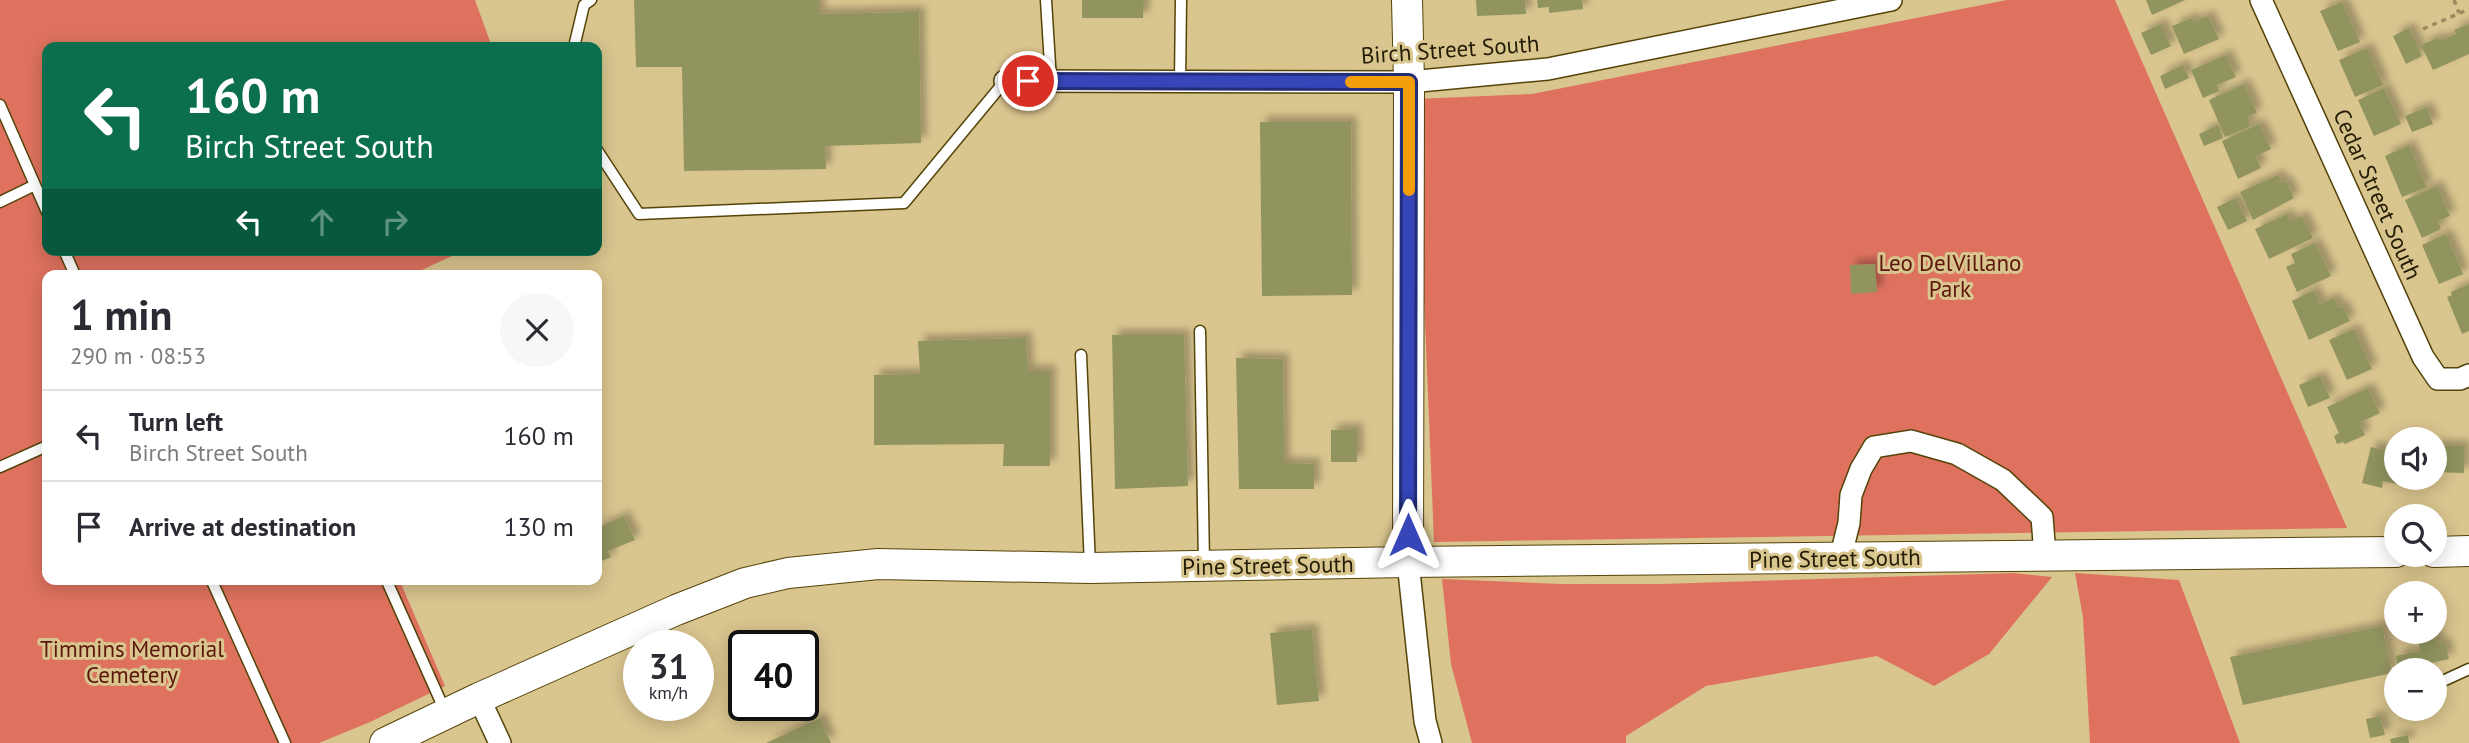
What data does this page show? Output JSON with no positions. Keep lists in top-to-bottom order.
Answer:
{
  "streets": {
    "street": ["Birch Street South", "Cedar Street South", "Pine Street South"]
  },
  "parks": ["Leo DelVillano Park", "Timmins Memorial Cemetery"],
  "page": {
    "turn": ["160 m", "Birch Street South"],
    "heading": ["1 min", "290 m · 08:53"],
    "list": [
      {
        "name": "Turn left",
        "note": "Birch Street South",
        "value": "160 m"
      },
      {
        "name": "Arrive at destination",
        "value": "130 m"
      }
    ],
    "map_buttons": ["+", "−"],
    "speed": "31 km/h",
    "limit": "40"
  }
}
